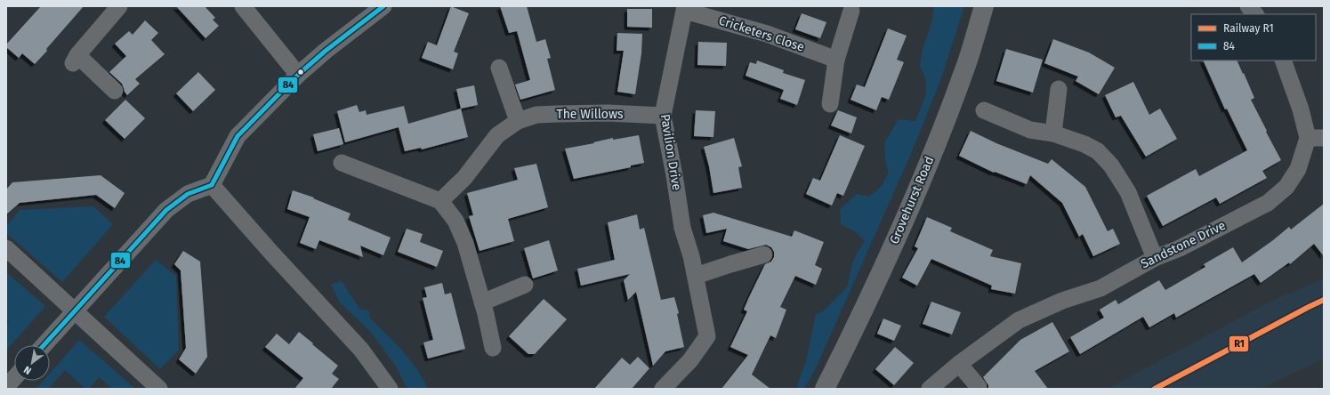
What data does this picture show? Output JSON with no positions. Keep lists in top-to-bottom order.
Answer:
{
  "streets": {
    "street": [
      "Cricketers Close",
      "The Willows",
      "Pavilion Drive",
      "Grovehurst Road",
      "Sandstone Drive"
    ]
  },
  "crossings": [
    ["Cricketers Close", "Pavilion Drive"],
    ["The Willows", "Pavilion Drive"]
  ],
  "lines": ["transit line 84", "rail line R1"],
  "legend": ["Railway R1", "84"],
  "north": "bottom left"
}
